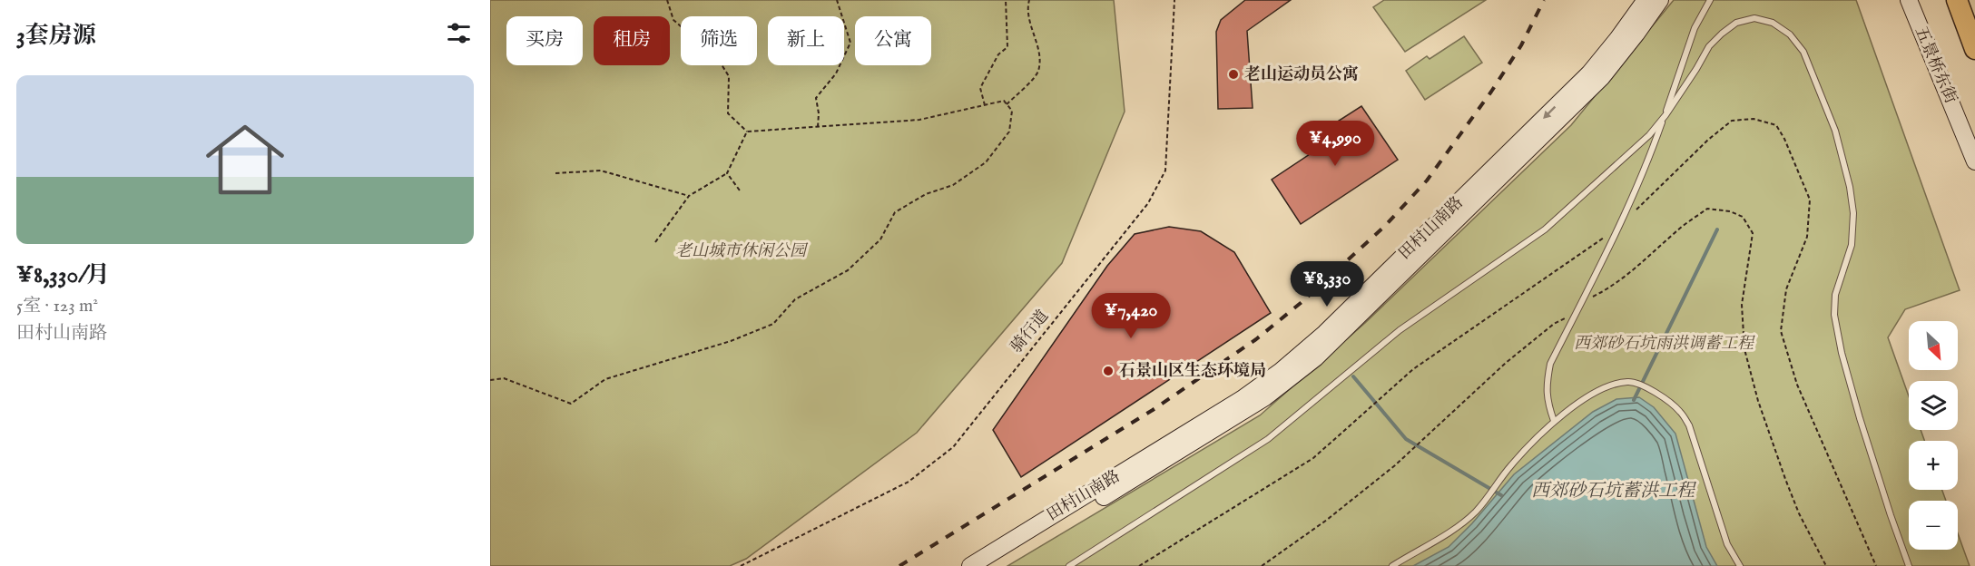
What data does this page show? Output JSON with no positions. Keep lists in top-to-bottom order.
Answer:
{
  "streets": {
    "main road": ["五景桥东街", "田村山南路"],
    "path": ["骑行道"]
  },
  "water": ["西郊砂石坑蓄洪工程"],
  "parks": ["老山城市休闲公园", "西郊砂石坑雨洪调蓄工程"],
  "places": ["老山运动员公寓", "石景山区生态环境局"],
  "north": "bottom right",
  "page": {
    "heading": "3套房源",
    "chip": [
      "买房",
      "租房",
      "筛选",
      "新上",
      "公寓"
    ],
    "list": [
      {
        "name": "¥8,330/月",
        "note": "5室 · 123 m² · 田村山南路"
      }
    ],
    "price": ["¥4,990", "¥8,330", "¥7,420"],
    "map_buttons": ["+", "−"]
  }
}
